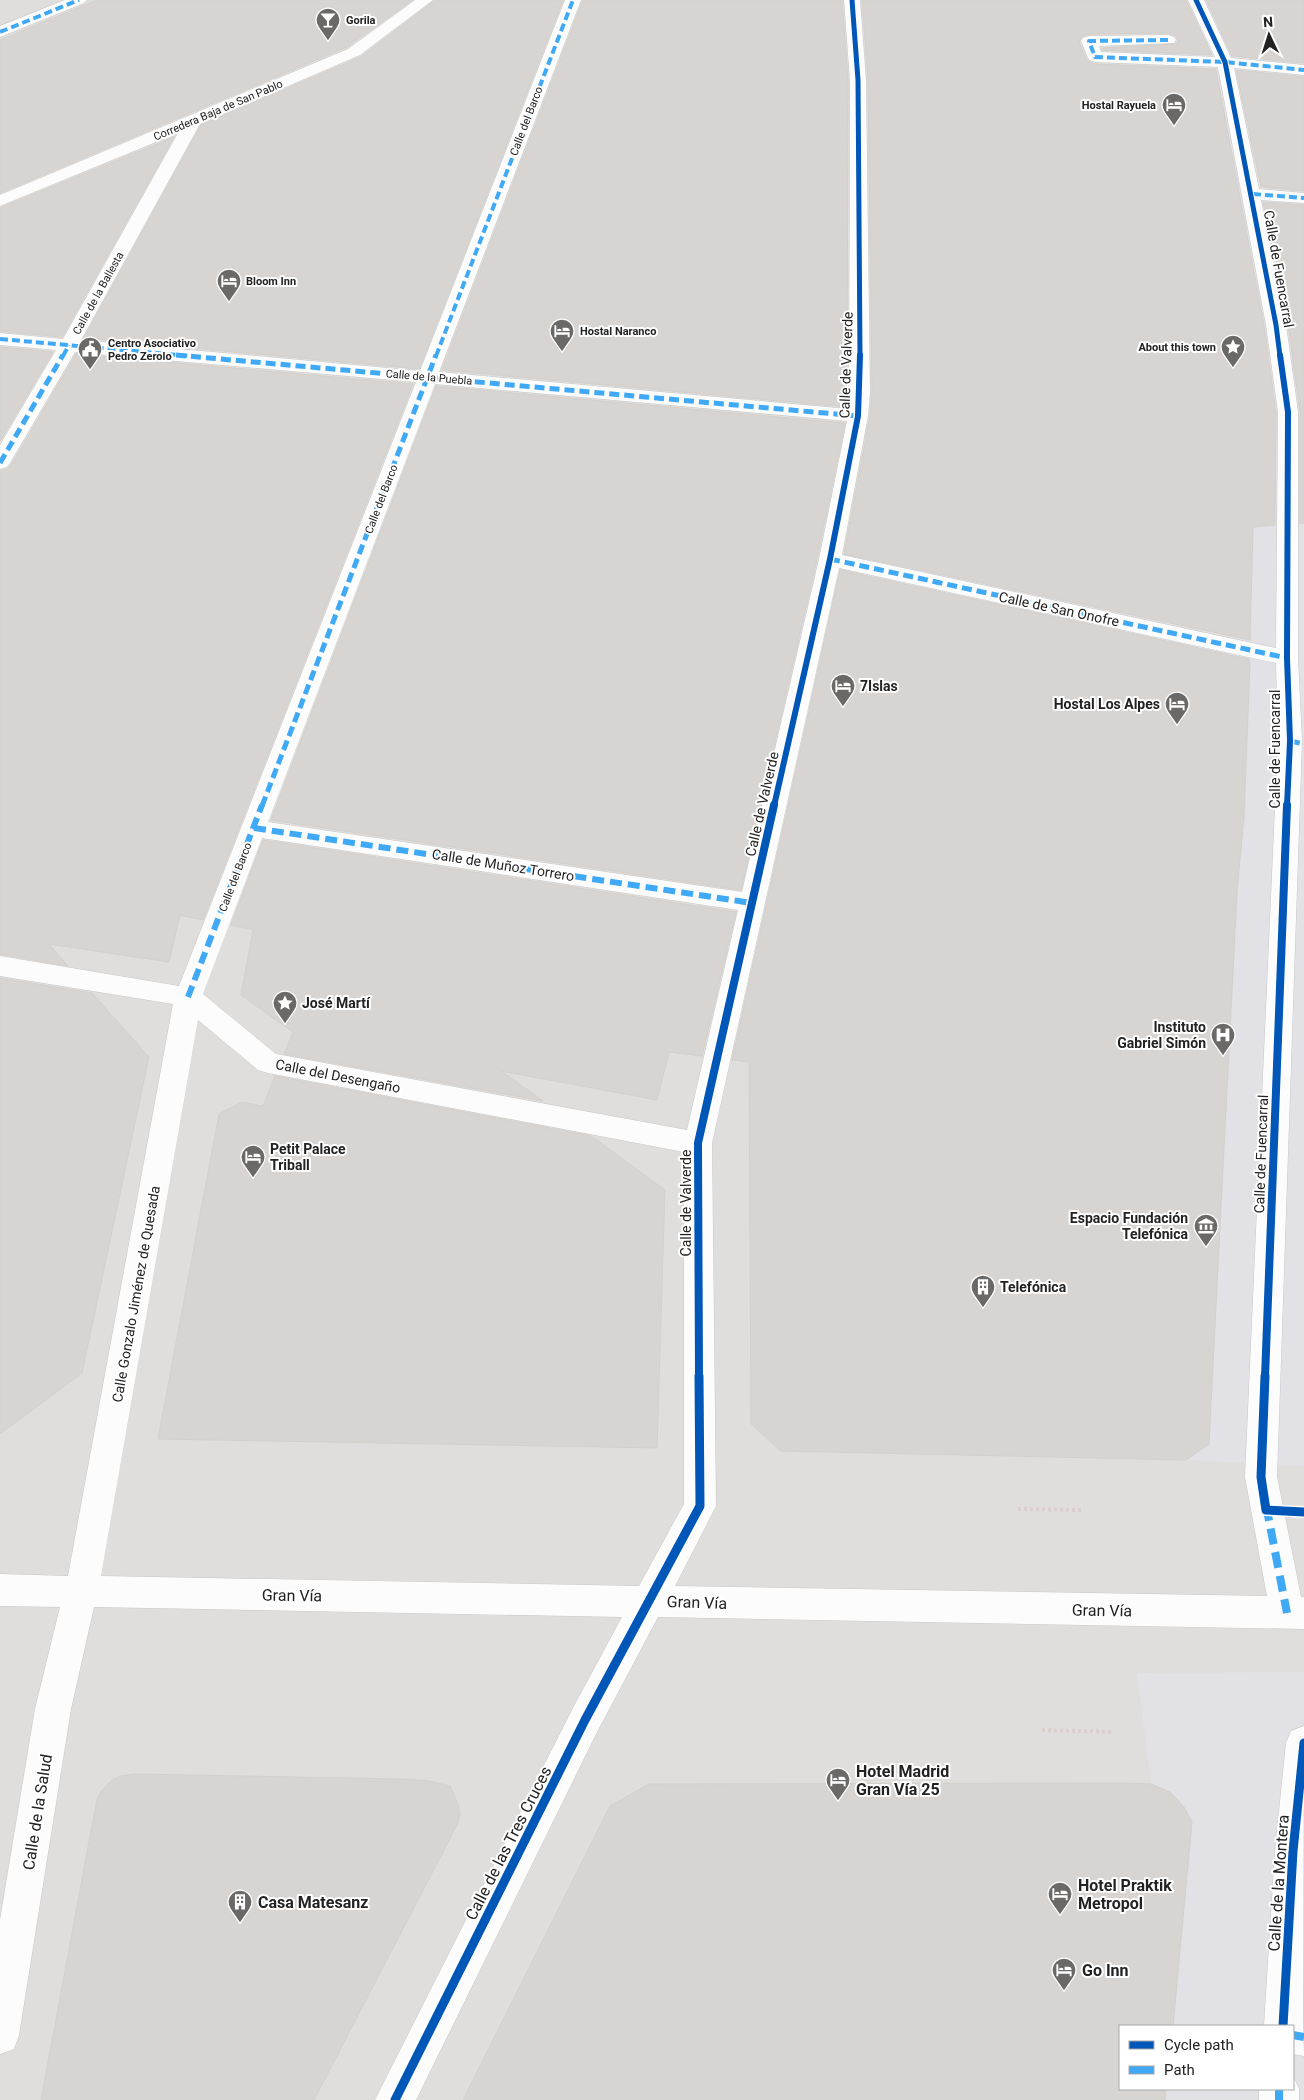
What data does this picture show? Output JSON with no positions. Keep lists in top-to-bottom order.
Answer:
{
  "streets": {
    "street": [
      "Corredera Baja de San Pablo",
      "Calle del Barco",
      "Calle de Fuencarral",
      "Calle de la Ballesta",
      "Calle de Valverde",
      "Calle de la Puebla",
      "Calle de San Onofre",
      "Calle de Muñoz Torrero",
      "Calle del Desengaño",
      "Calle Gonzalo Jiménez de Quesada",
      "Gran Vía",
      "Calle de la Salud",
      "Calle de las Tres Cruces",
      "Calle de la Montera"
    ]
  },
  "crossings": [
    ["Corredera Baja de San Pablo", "Calle de la Ballesta"],
    ["Calle del Barco", "Calle de la Puebla"],
    ["Calle del Barco", "Calle de Muñoz Torrero"],
    ["Calle del Barco", "Calle del Desengaño"],
    ["Calle del Barco", "Calle Gonzalo Jiménez de Quesada"],
    ["Calle de Fuencarral", "Calle de San Onofre"],
    ["Calle de Fuencarral", "Gran Vía"],
    ["Calle de la Ballesta", "Calle de la Puebla"],
    ["Calle de Valverde", "Calle de la Puebla"],
    ["Calle de Valverde", "Calle de San Onofre"],
    ["Calle de Valverde", "Calle de Muñoz Torrero"],
    ["Calle de Valverde", "Calle del Desengaño"],
    ["Calle de Valverde", "Gran Vía"],
    ["Calle de Valverde", "Calle de las Tres Cruces"],
    ["Calle del Desengaño", "Calle Gonzalo Jiménez de Quesada"],
    ["Calle Gonzalo Jiménez de Quesada", "Gran Vía"],
    ["Calle Gonzalo Jiménez de Quesada", "Calle de la Salud"],
    ["Gran Vía", "Calle de la Salud"],
    ["Gran Vía", "Calle de las Tres Cruces"]
  ],
  "places": {
    "bar": ["Gorila"],
    "hotel": [
      "Hostal Rayuela",
      "Bloom Inn",
      "Hostal Naranco",
      "7Islas",
      "Hostal Los Alpes",
      "Petit Palace Triball",
      "Hotel Madrid Gran Vía 25",
      "Hotel Praktik Metropol",
      "Go Inn"
    ],
    "place": ["About this town", "José Martí"],
    "public building": ["Centro Asociativo Pedro Zerolo"],
    "hospital": ["Instituto Gabriel Simón"],
    "museum": ["Espacio Fundación Telefónica"],
    "building": ["Telefónica", "Casa Matesanz"]
  },
  "legend": ["Cycle path", "Path"],
  "north": "top"
}
